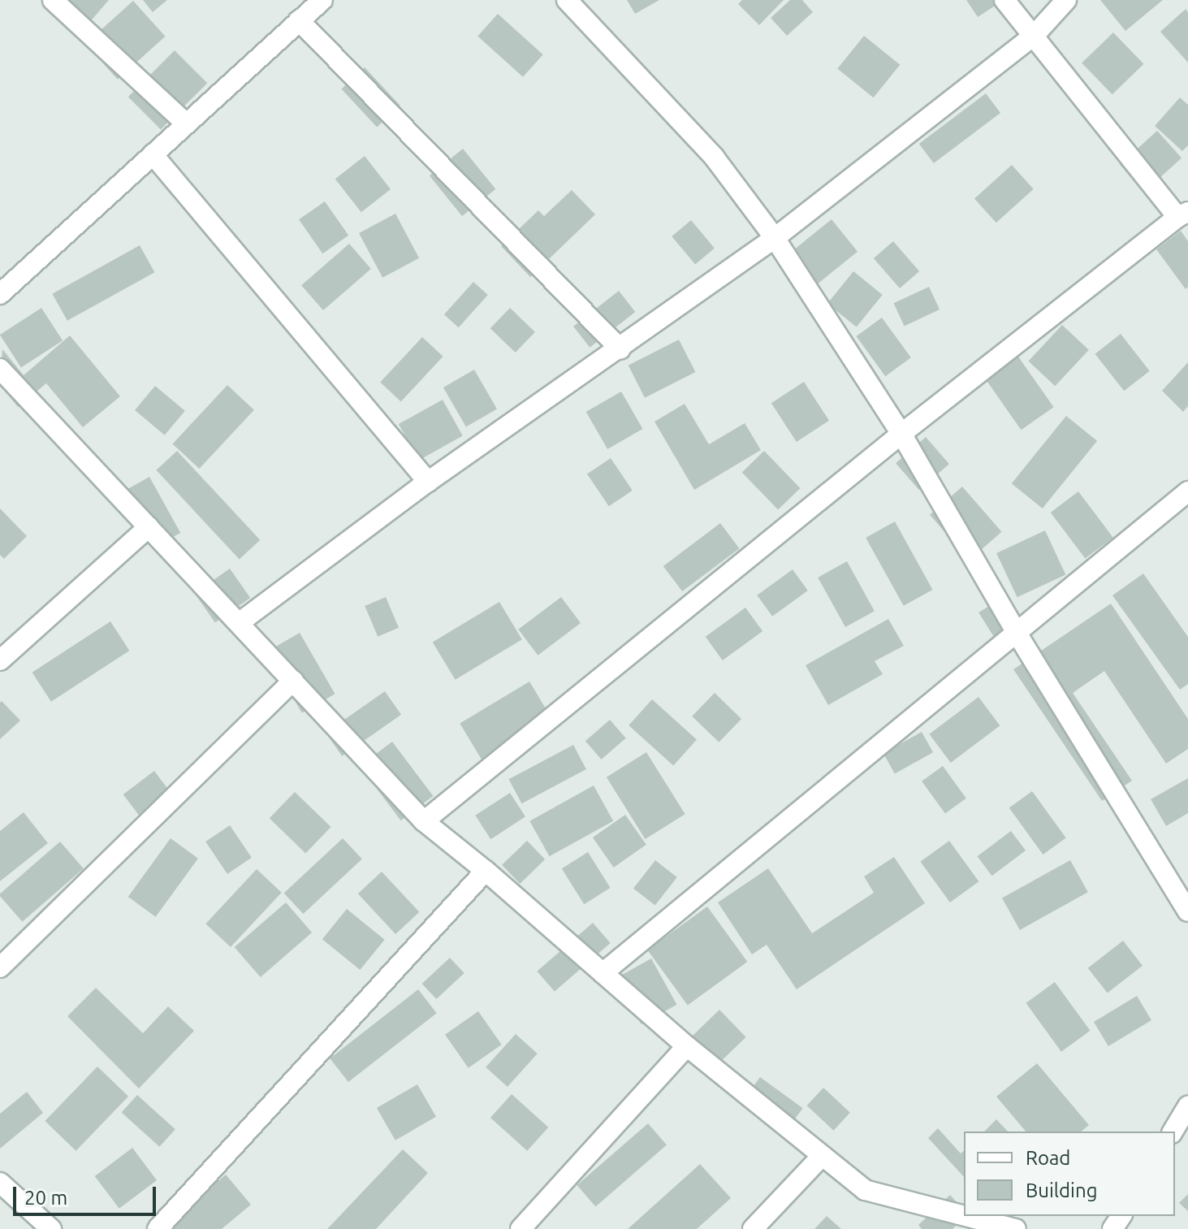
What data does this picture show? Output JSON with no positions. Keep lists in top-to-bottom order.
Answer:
{
  "legend": ["Road", "Building"],
  "scale_bar": "20 m"
}
